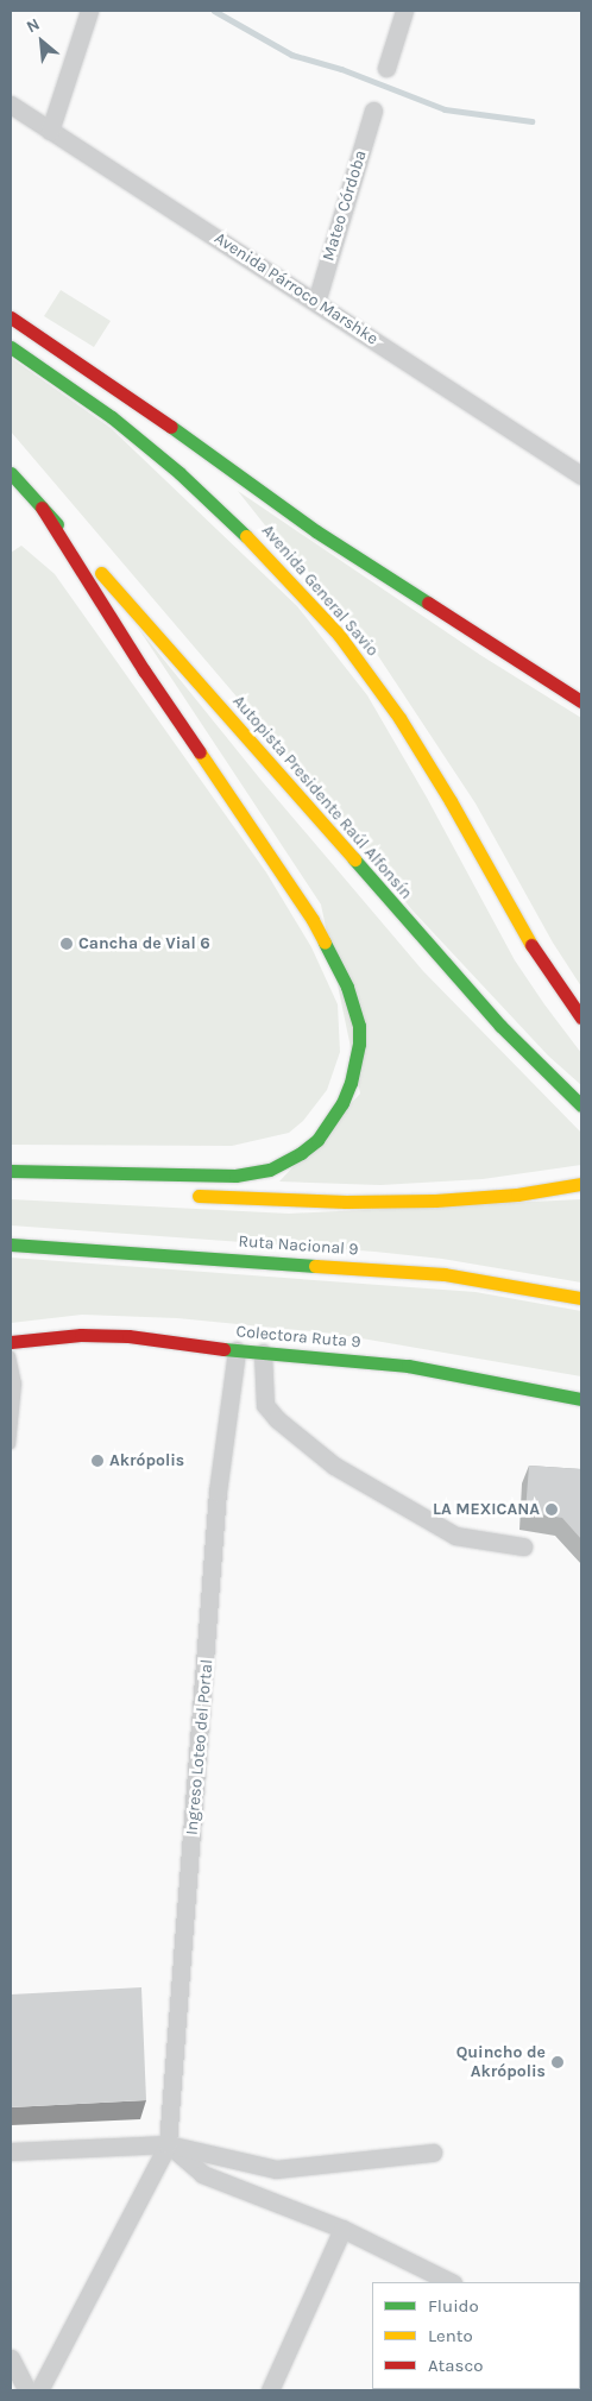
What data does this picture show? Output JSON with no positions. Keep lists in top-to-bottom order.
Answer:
{
  "streets": {
    "main road": [
      "Avenida General Savio",
      "Autopista Presidente Raúl Alfonsín",
      "Ruta Nacional 9",
      "Colectora Ruta 9"
    ],
    "street": ["Mateo Córdoba", "Avenida Párroco Marshke", "Ingreso Loteo del Portal"]
  },
  "crossings": [
    ["Mateo Córdoba", "Avenida Párroco Marshke"],
    ["Colectora Ruta 9", "Ingreso Loteo del Portal"]
  ],
  "places": [
    "Cancha de Vial 6",
    "Akrópolis",
    "LA MEXICANA",
    "Quincho de Akrópolis"
  ],
  "legend": ["Fluido", "Lento", "Atasco"],
  "north": "top left"
}
